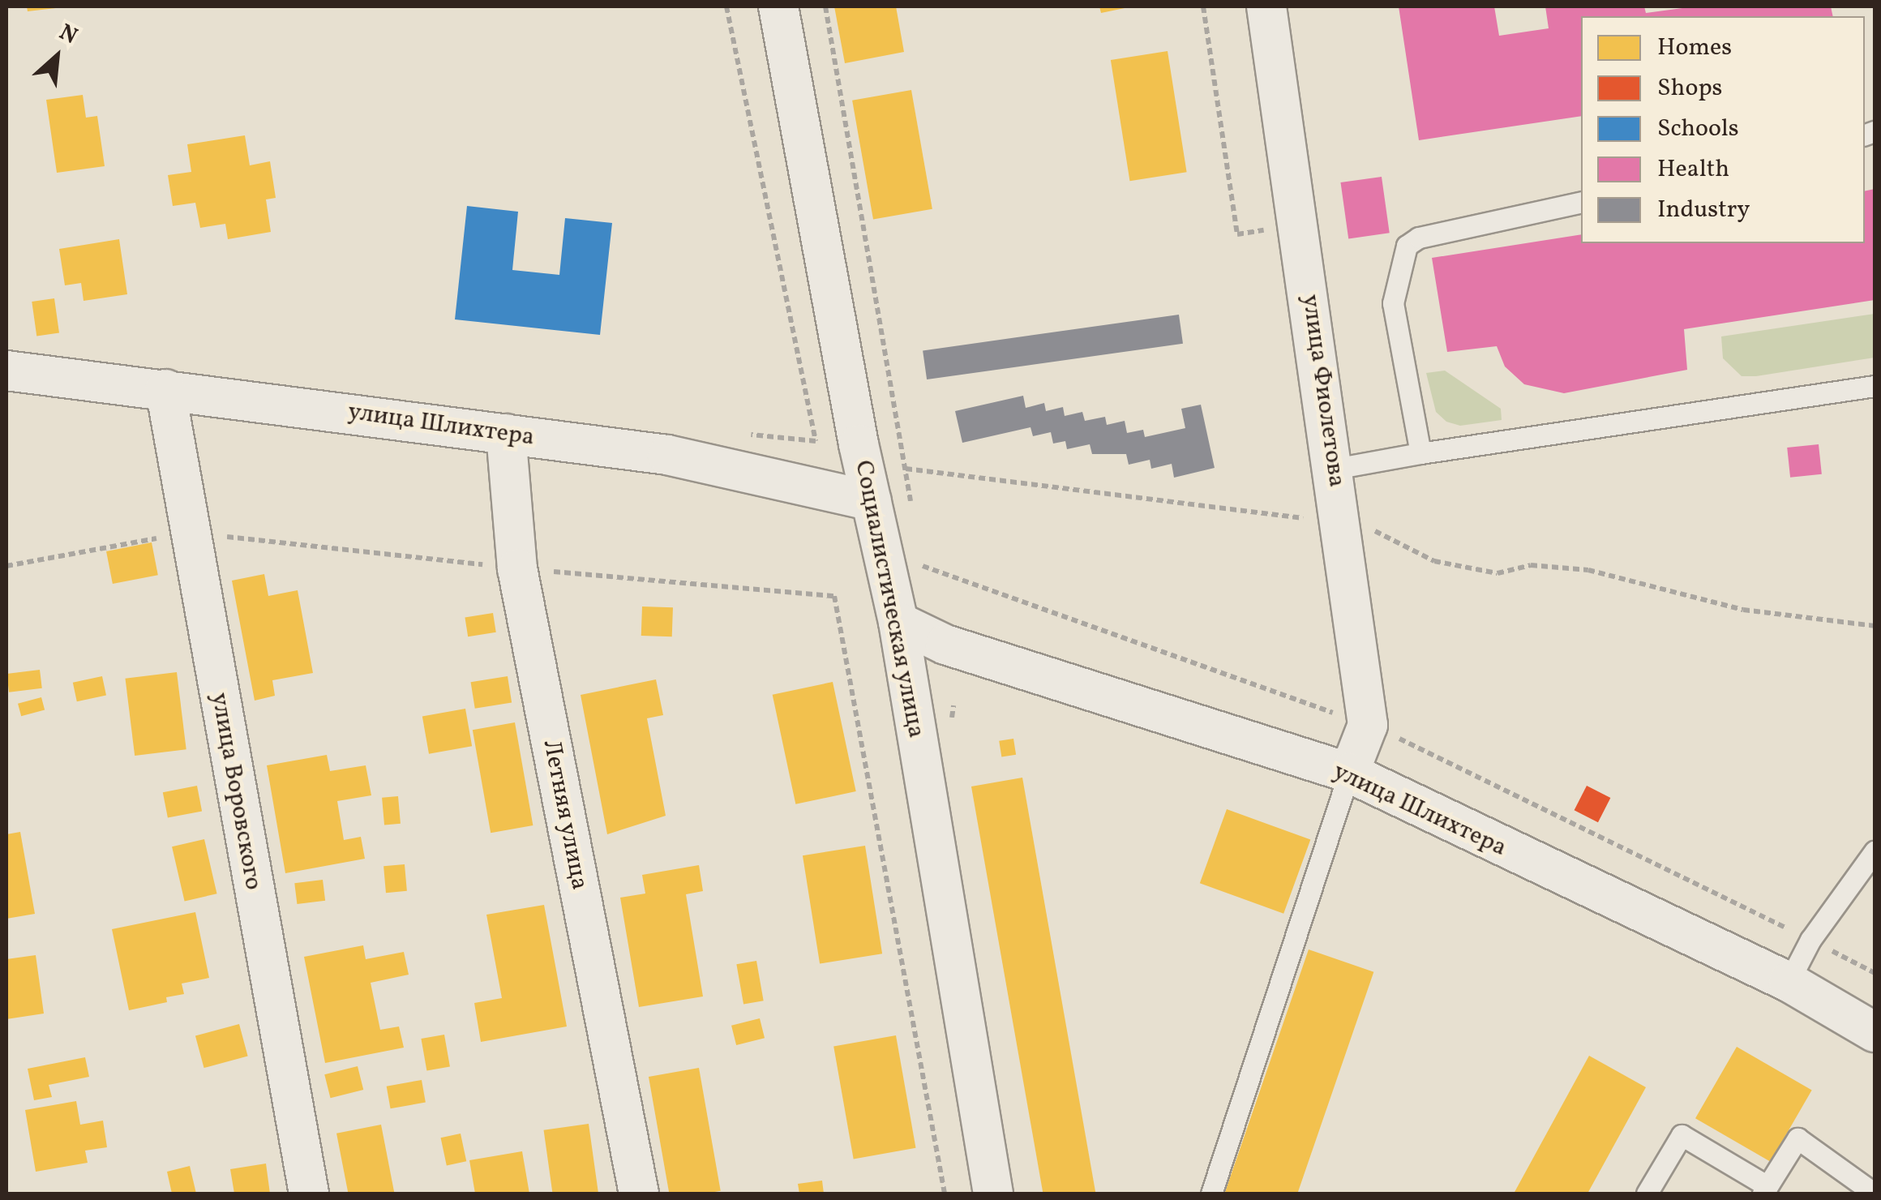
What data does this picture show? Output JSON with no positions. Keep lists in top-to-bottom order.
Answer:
{
  "streets": {
    "street": [
      "улица Фиолетова",
      "улица Шлихтера",
      "Социалистическая улица",
      "улица Воровского",
      "Летняя улица"
    ]
  },
  "crossings": [
    ["улица Фиолетова", "улица Шлихтера"],
    ["улица Шлихтера", "Социалистическая улица"],
    ["улица Шлихтера", "улица Воровского"],
    ["улица Шлихтера", "Летняя улица"]
  ],
  "legend": [
    "Homes",
    "Shops",
    "Schools",
    "Health",
    "Industry"
  ],
  "north": "top right"
}
